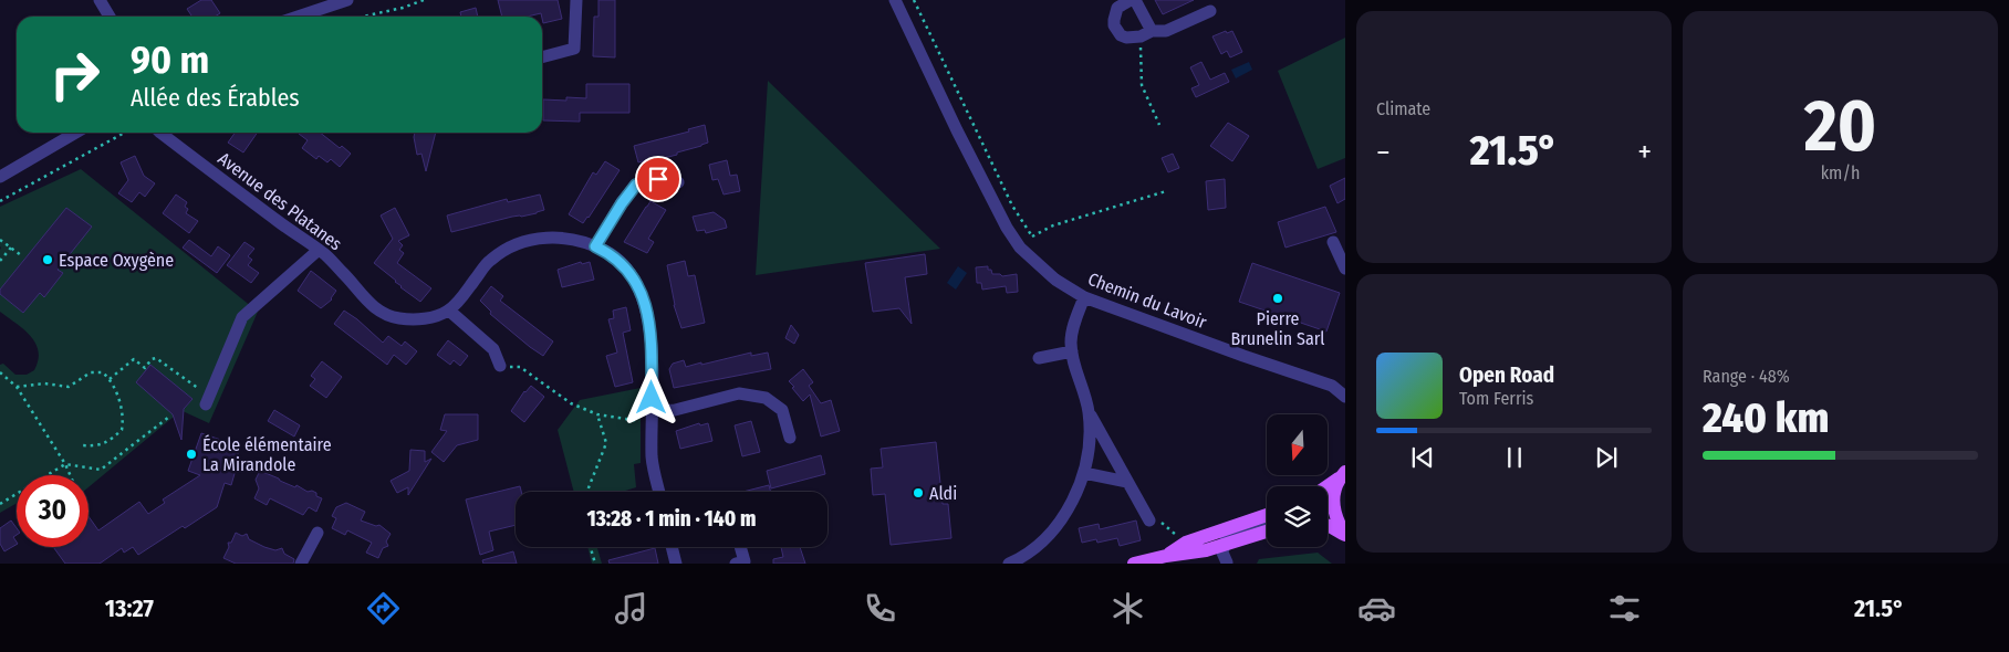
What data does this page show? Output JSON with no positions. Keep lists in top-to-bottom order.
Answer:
{
  "streets": {
    "street": ["Avenue des Platanes", "Chemin du Lavoir"]
  },
  "places": [
    "Espace Oxygène",
    "Pierre Brunelin Sarl",
    "École élémentaire La Mirandole",
    "Aldi"
  ],
  "north": "bottom",
  "page": {
    "tile": [
      "Climate",
      ["20", "km/h"],
      ["Range · 48%", "240 km"]
    ],
    "turn": ["90 m", "Allée des Érables"],
    "heat": ["−", "21.5°", "+"],
    "song": ["Open Road", "Tom Ferris"],
    "limit": "30",
    "trip": "13:28 · 1 min · 140 m",
    "tabs": ["13:27", "21.5°"]
  }
}
